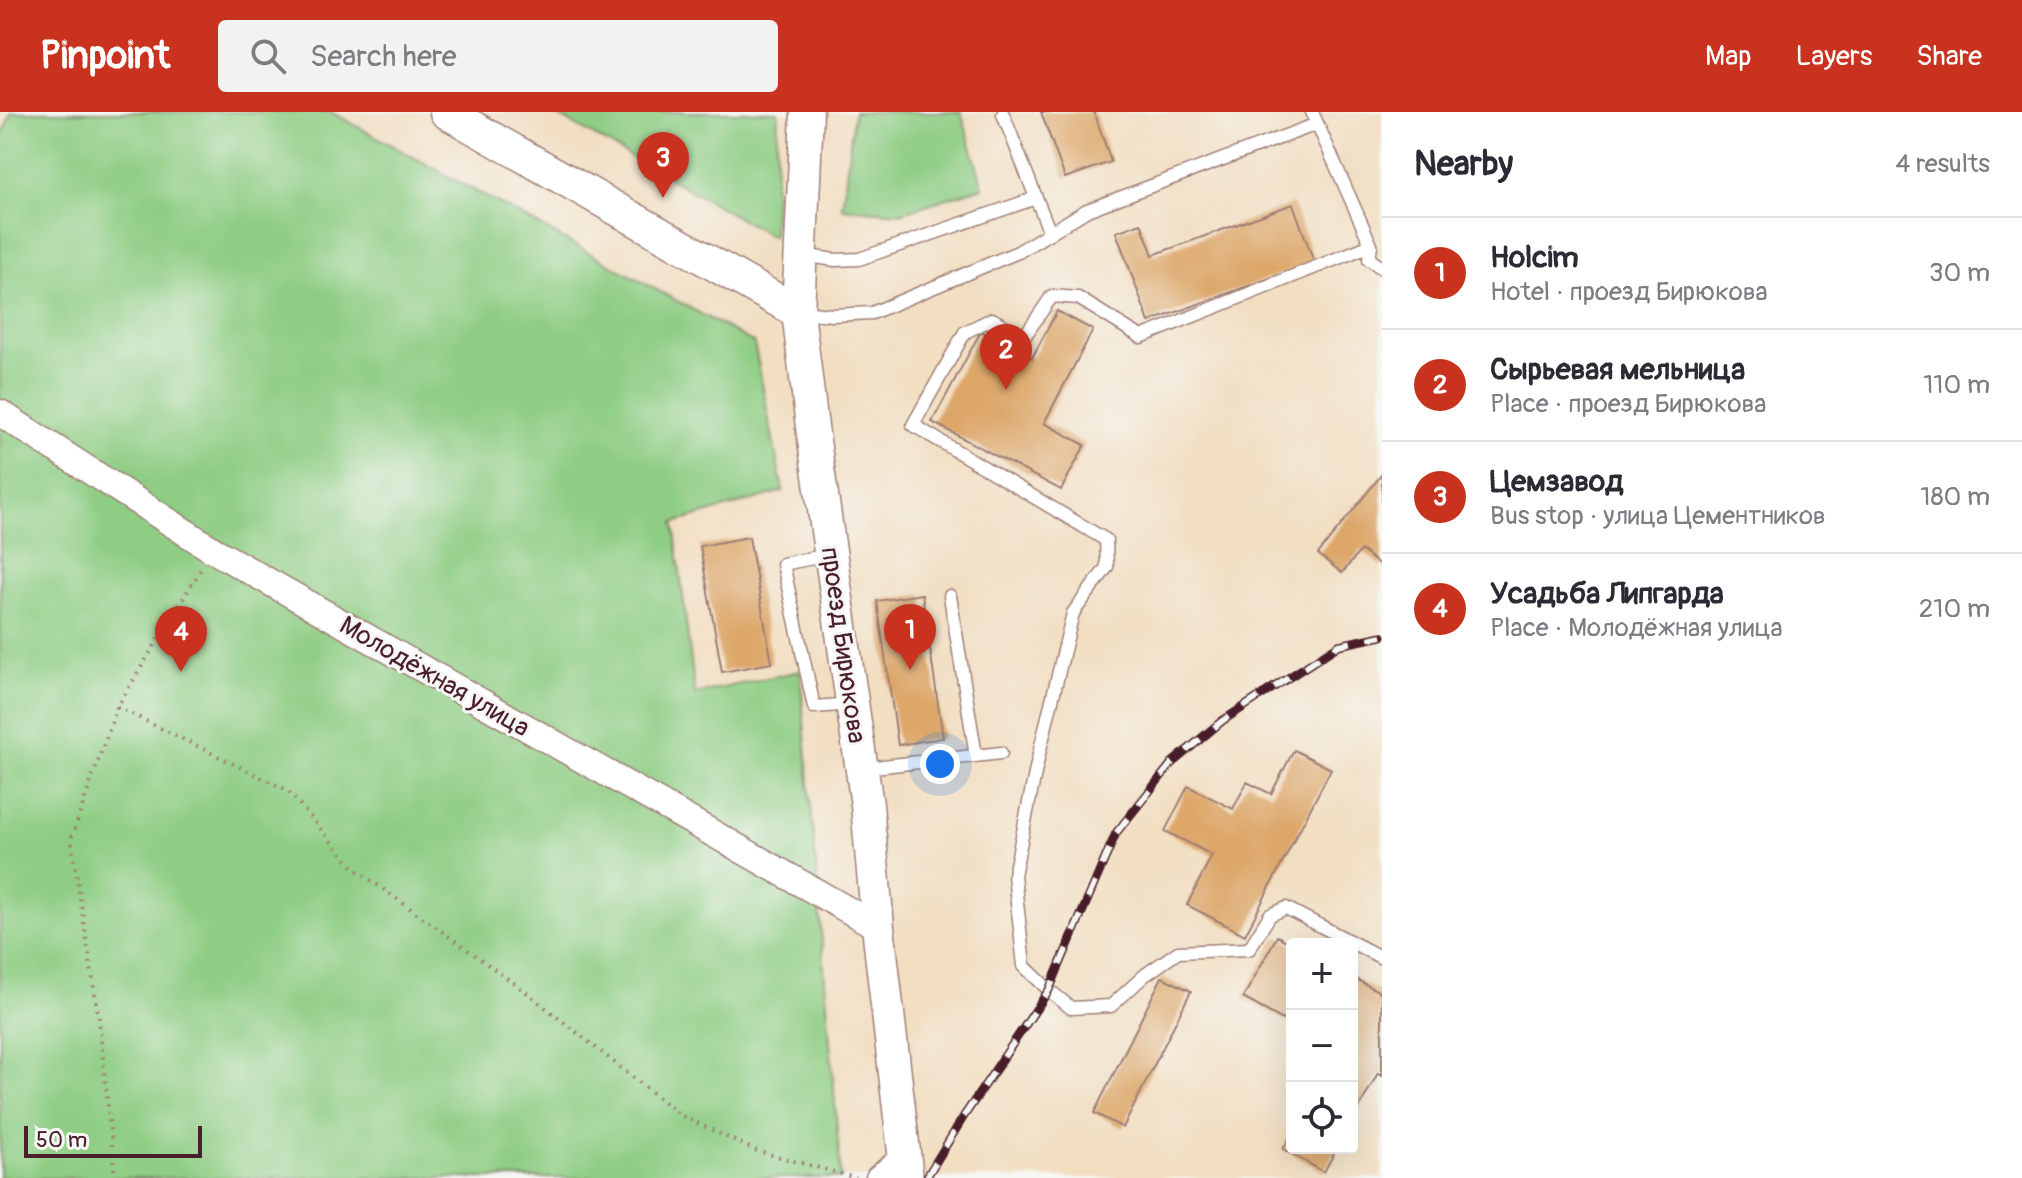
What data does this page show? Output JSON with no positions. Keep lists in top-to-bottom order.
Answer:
{
  "streets": {
    "street": ["проезд Бирюкова", "Молодёжная улица"]
  },
  "crossings": [
    ["проезд Бирюкова", "Молодёжная улица"]
  ],
  "scale_bar": "50 m",
  "page": {
    "header": "Pinpoint",
    "search": "Search here",
    "nav": ["Map", "Layers", "Share"],
    "heading": ["Nearby", "4 results"],
    "pins": [
      "3",
      "2",
      "1",
      "4"
    ],
    "list": [
      {
        "mark": "1",
        "name": "Holcim",
        "note": "Hotel · проезд Бирюкова",
        "value": "30 m"
      },
      {
        "mark": "2",
        "name": "Сырьевая мельница",
        "note": "Place · проезд Бирюкова",
        "value": "110 m"
      },
      {
        "mark": "3",
        "name": "Цемзавод",
        "note": "Bus stop · улица Цементников",
        "value": "180 m"
      },
      {
        "mark": "4",
        "name": "Усадьба Липгарда",
        "note": "Place · Молодёжная улица",
        "value": "210 m"
      }
    ],
    "map_buttons": ["+", "−"],
    "scale": "50 m"
  }
}
